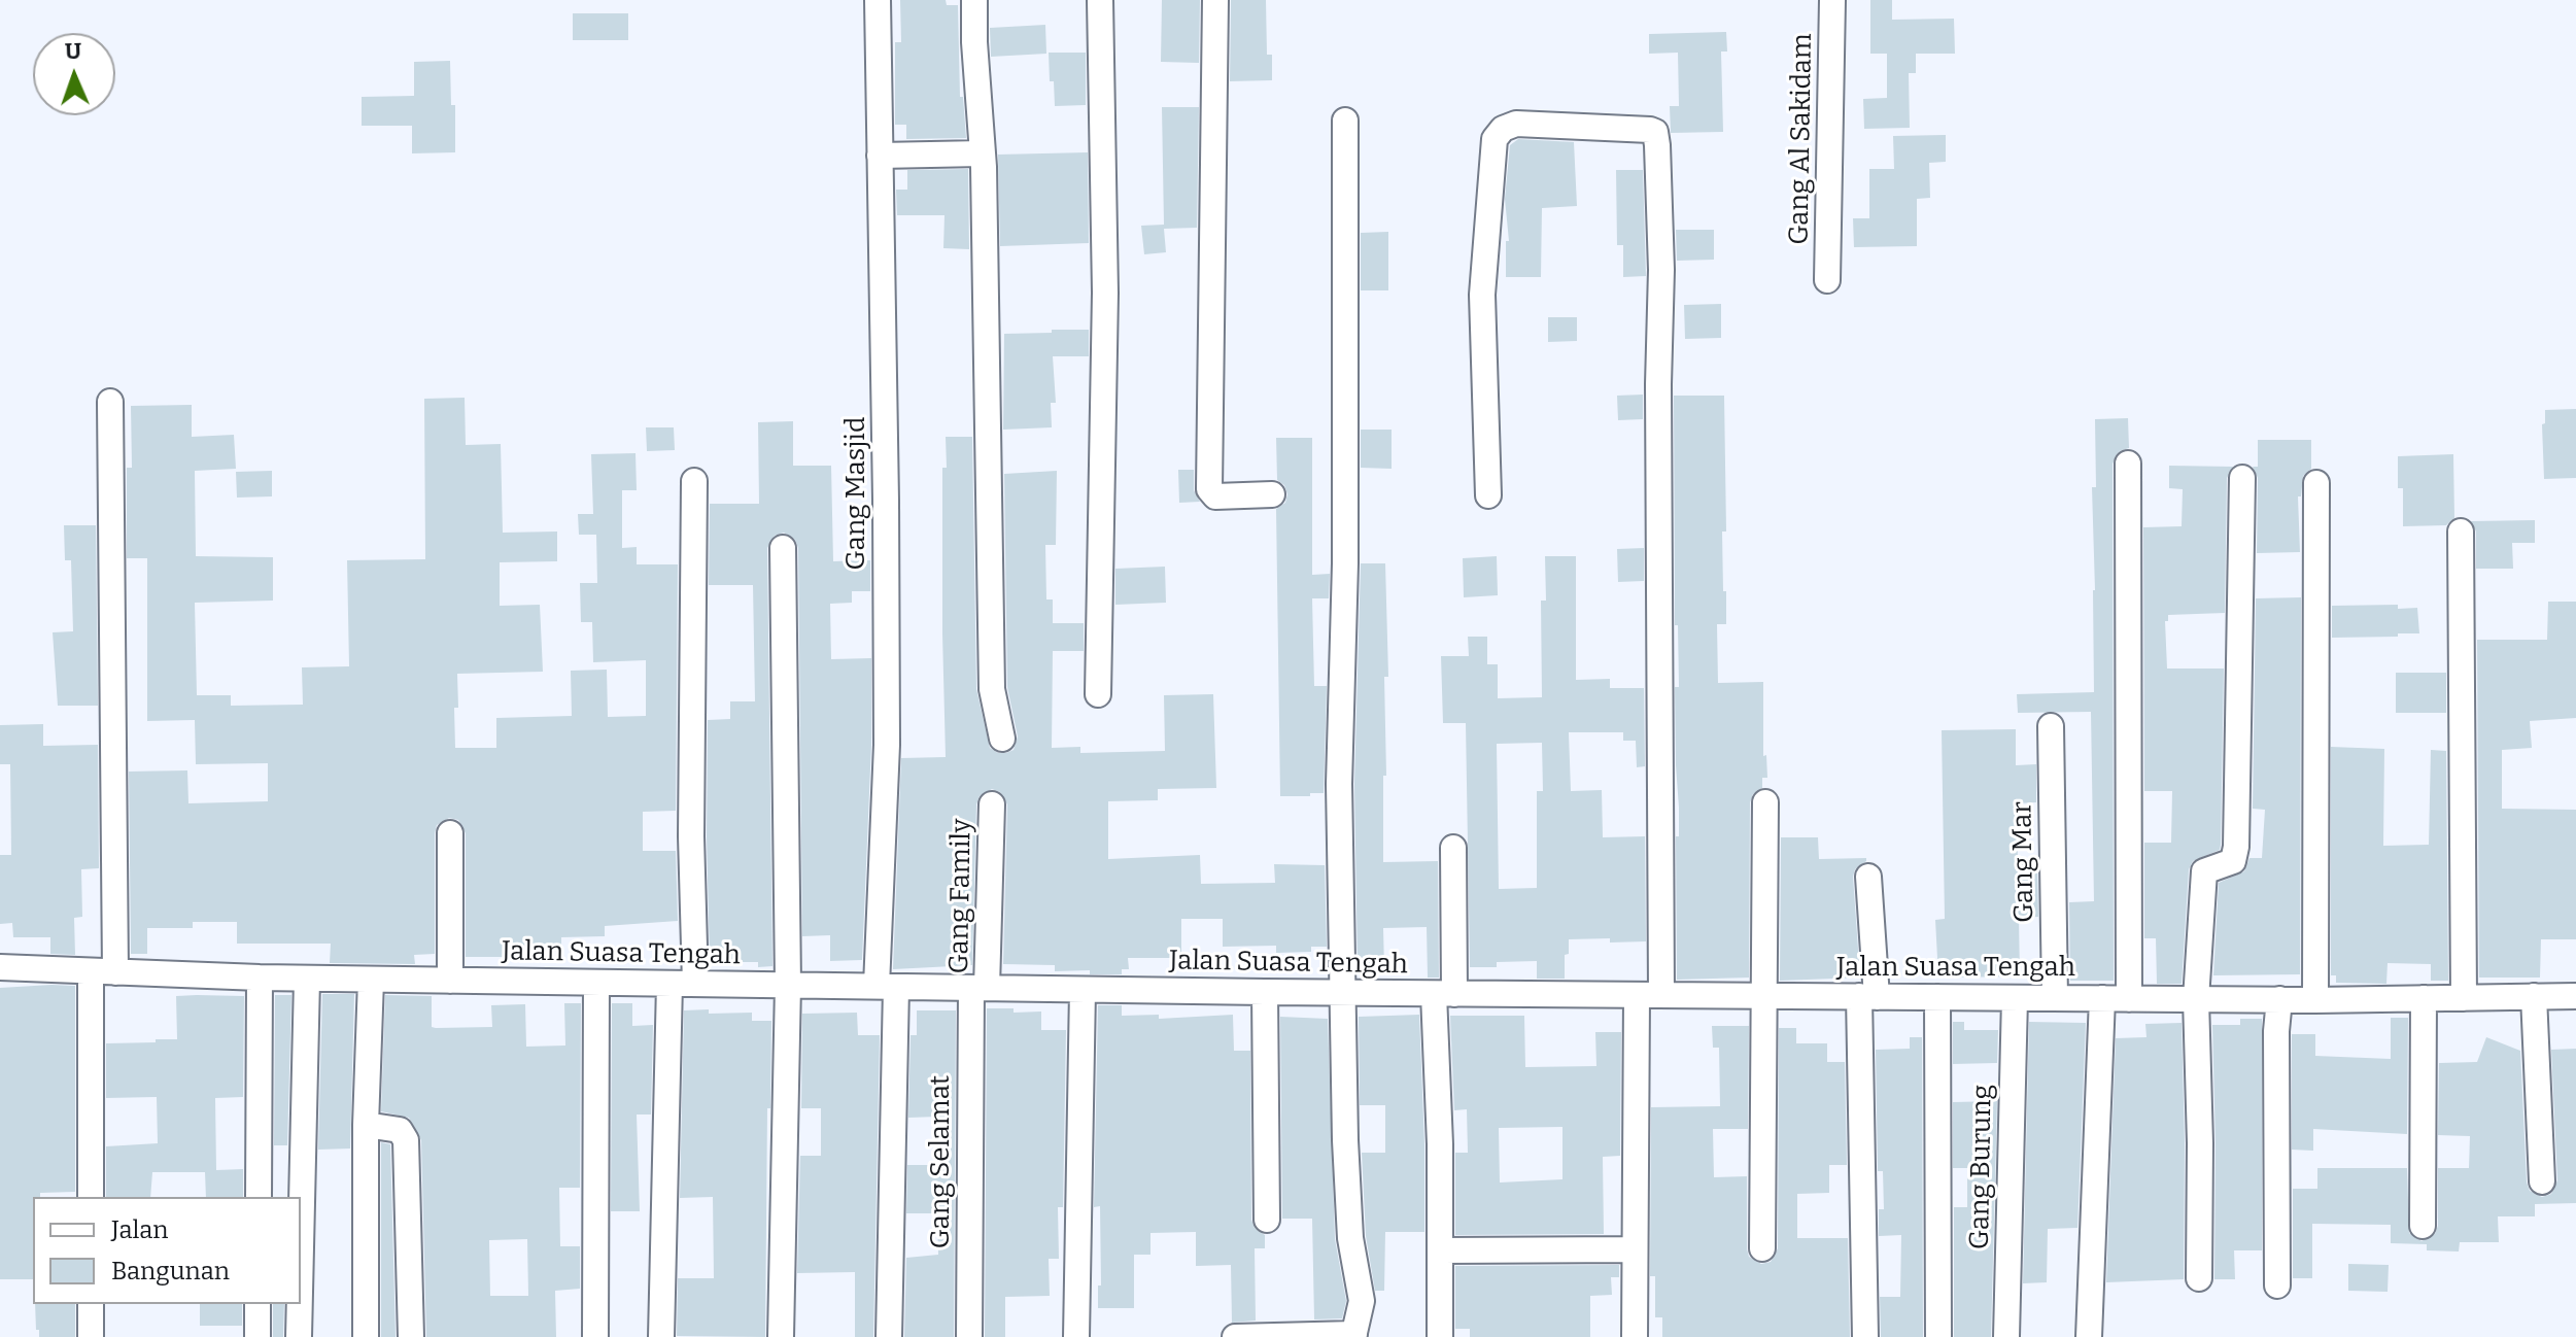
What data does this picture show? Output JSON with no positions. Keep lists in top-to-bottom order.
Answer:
{
  "streets": {
    "street": [
      "Gang Al Sakidam",
      "Gang Masjid",
      "Gang Mar",
      "Gang Family",
      "Jalan Suasa Tengah",
      "Gang Selamat",
      "Gang Burung"
    ]
  },
  "crossings": [
    ["Gang Masjid", "Jalan Suasa Tengah"],
    ["Gang Mar", "Jalan Suasa Tengah"],
    ["Gang Family", "Jalan Suasa Tengah"],
    ["Gang Family", "Gang Selamat"],
    ["Jalan Suasa Tengah", "Gang Selamat"],
    ["Jalan Suasa Tengah", "Gang Burung"]
  ],
  "legend": ["Jalan", "Bangunan"],
  "north": "top"
}
